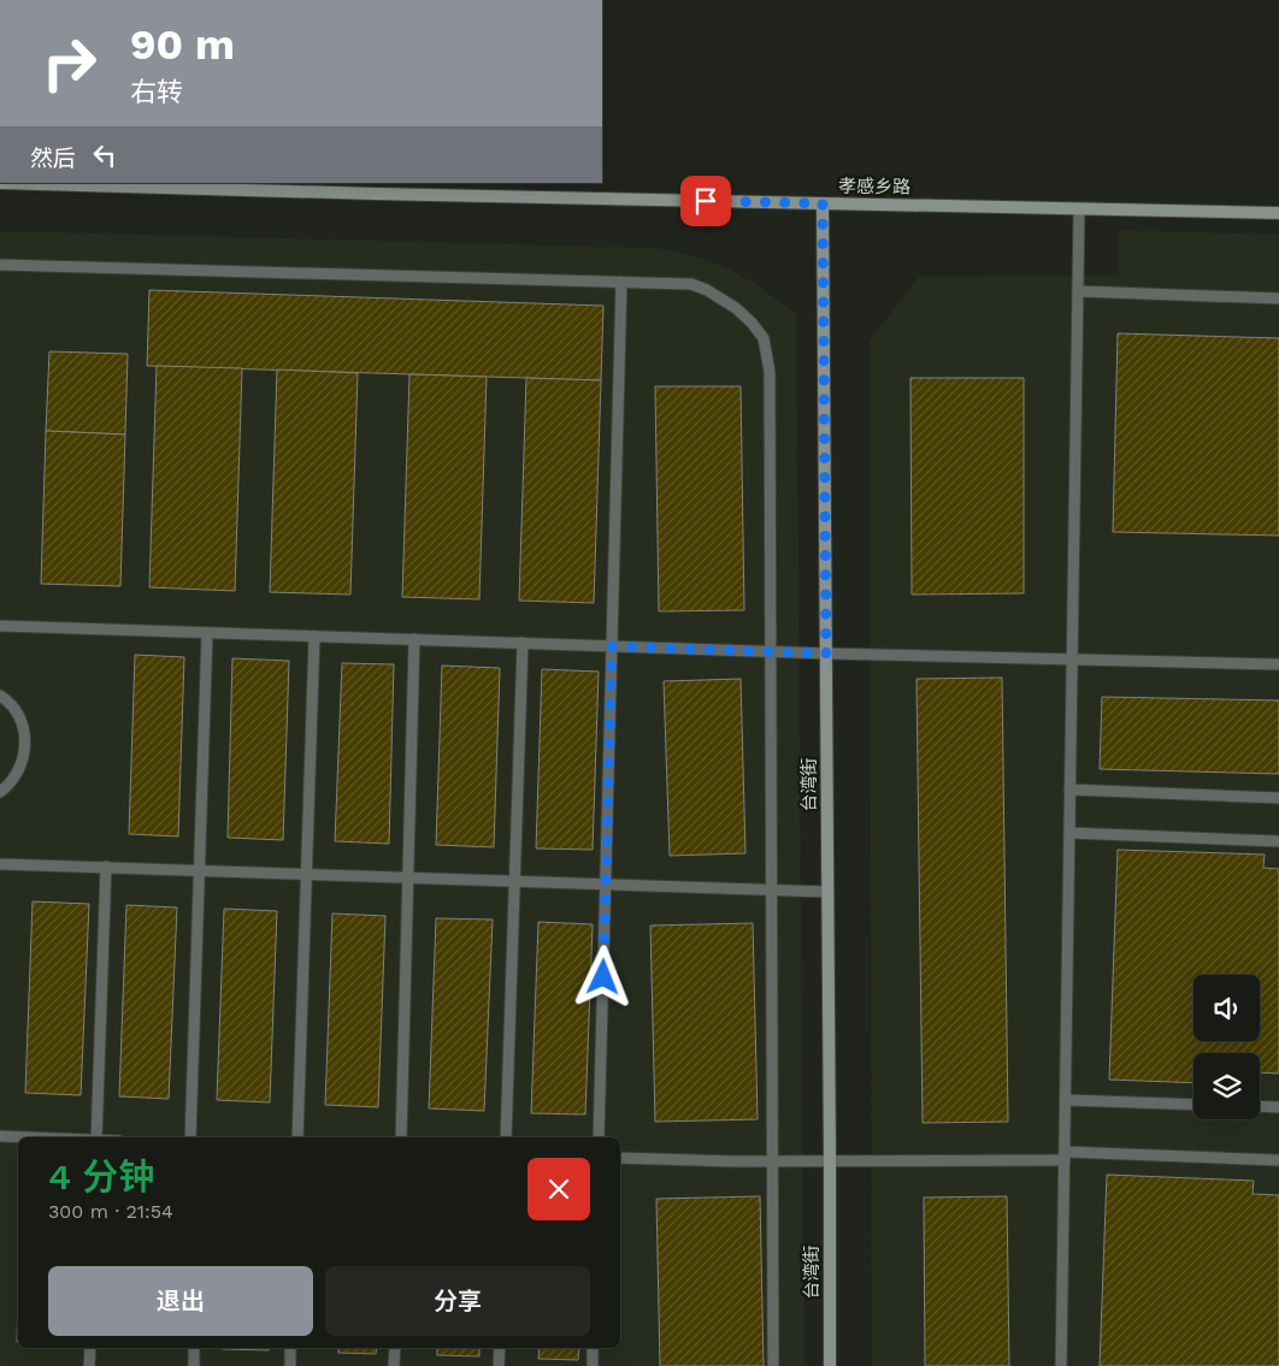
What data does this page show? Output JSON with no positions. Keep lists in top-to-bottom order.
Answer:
{
  "streets": {
    "main road": ["孝感乡路", "台湾街"]
  },
  "crossings": [
    ["孝感乡路", "台湾街"]
  ],
  "page": {
    "turn": ["90 m", "右转"],
    "then": "然后",
    "heading": ["4 分钟", "300 m · 21:54"],
    "buttons": ["退出", "分享"]
  }
}
